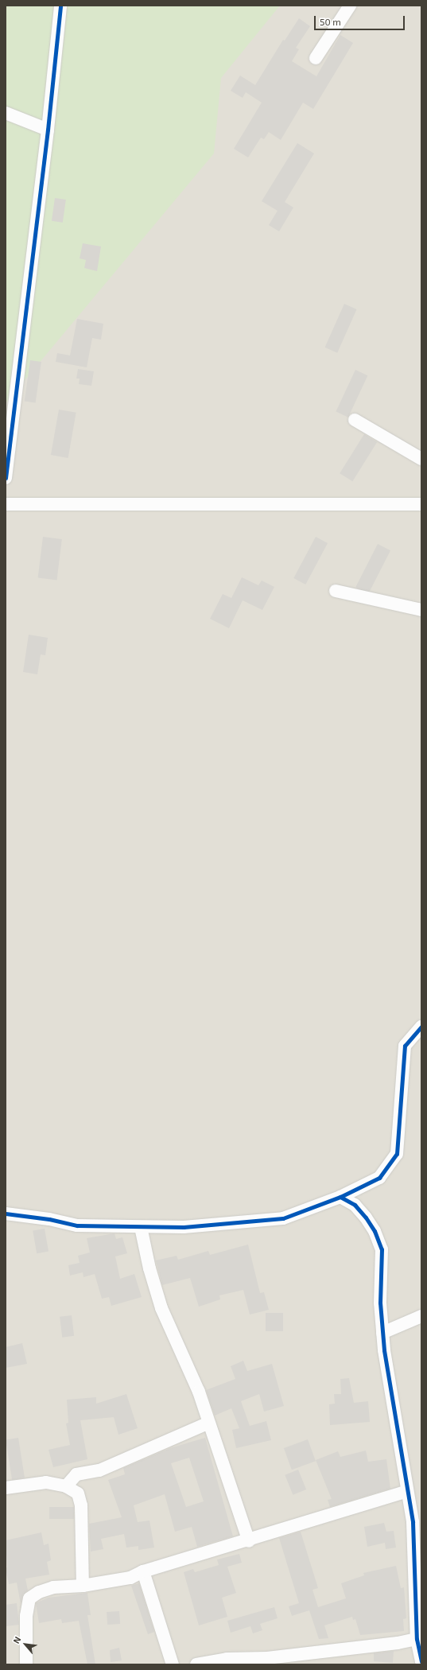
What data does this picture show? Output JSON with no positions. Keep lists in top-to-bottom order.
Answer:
{
  "scale_bar": "50 m",
  "north": "top left"
}
